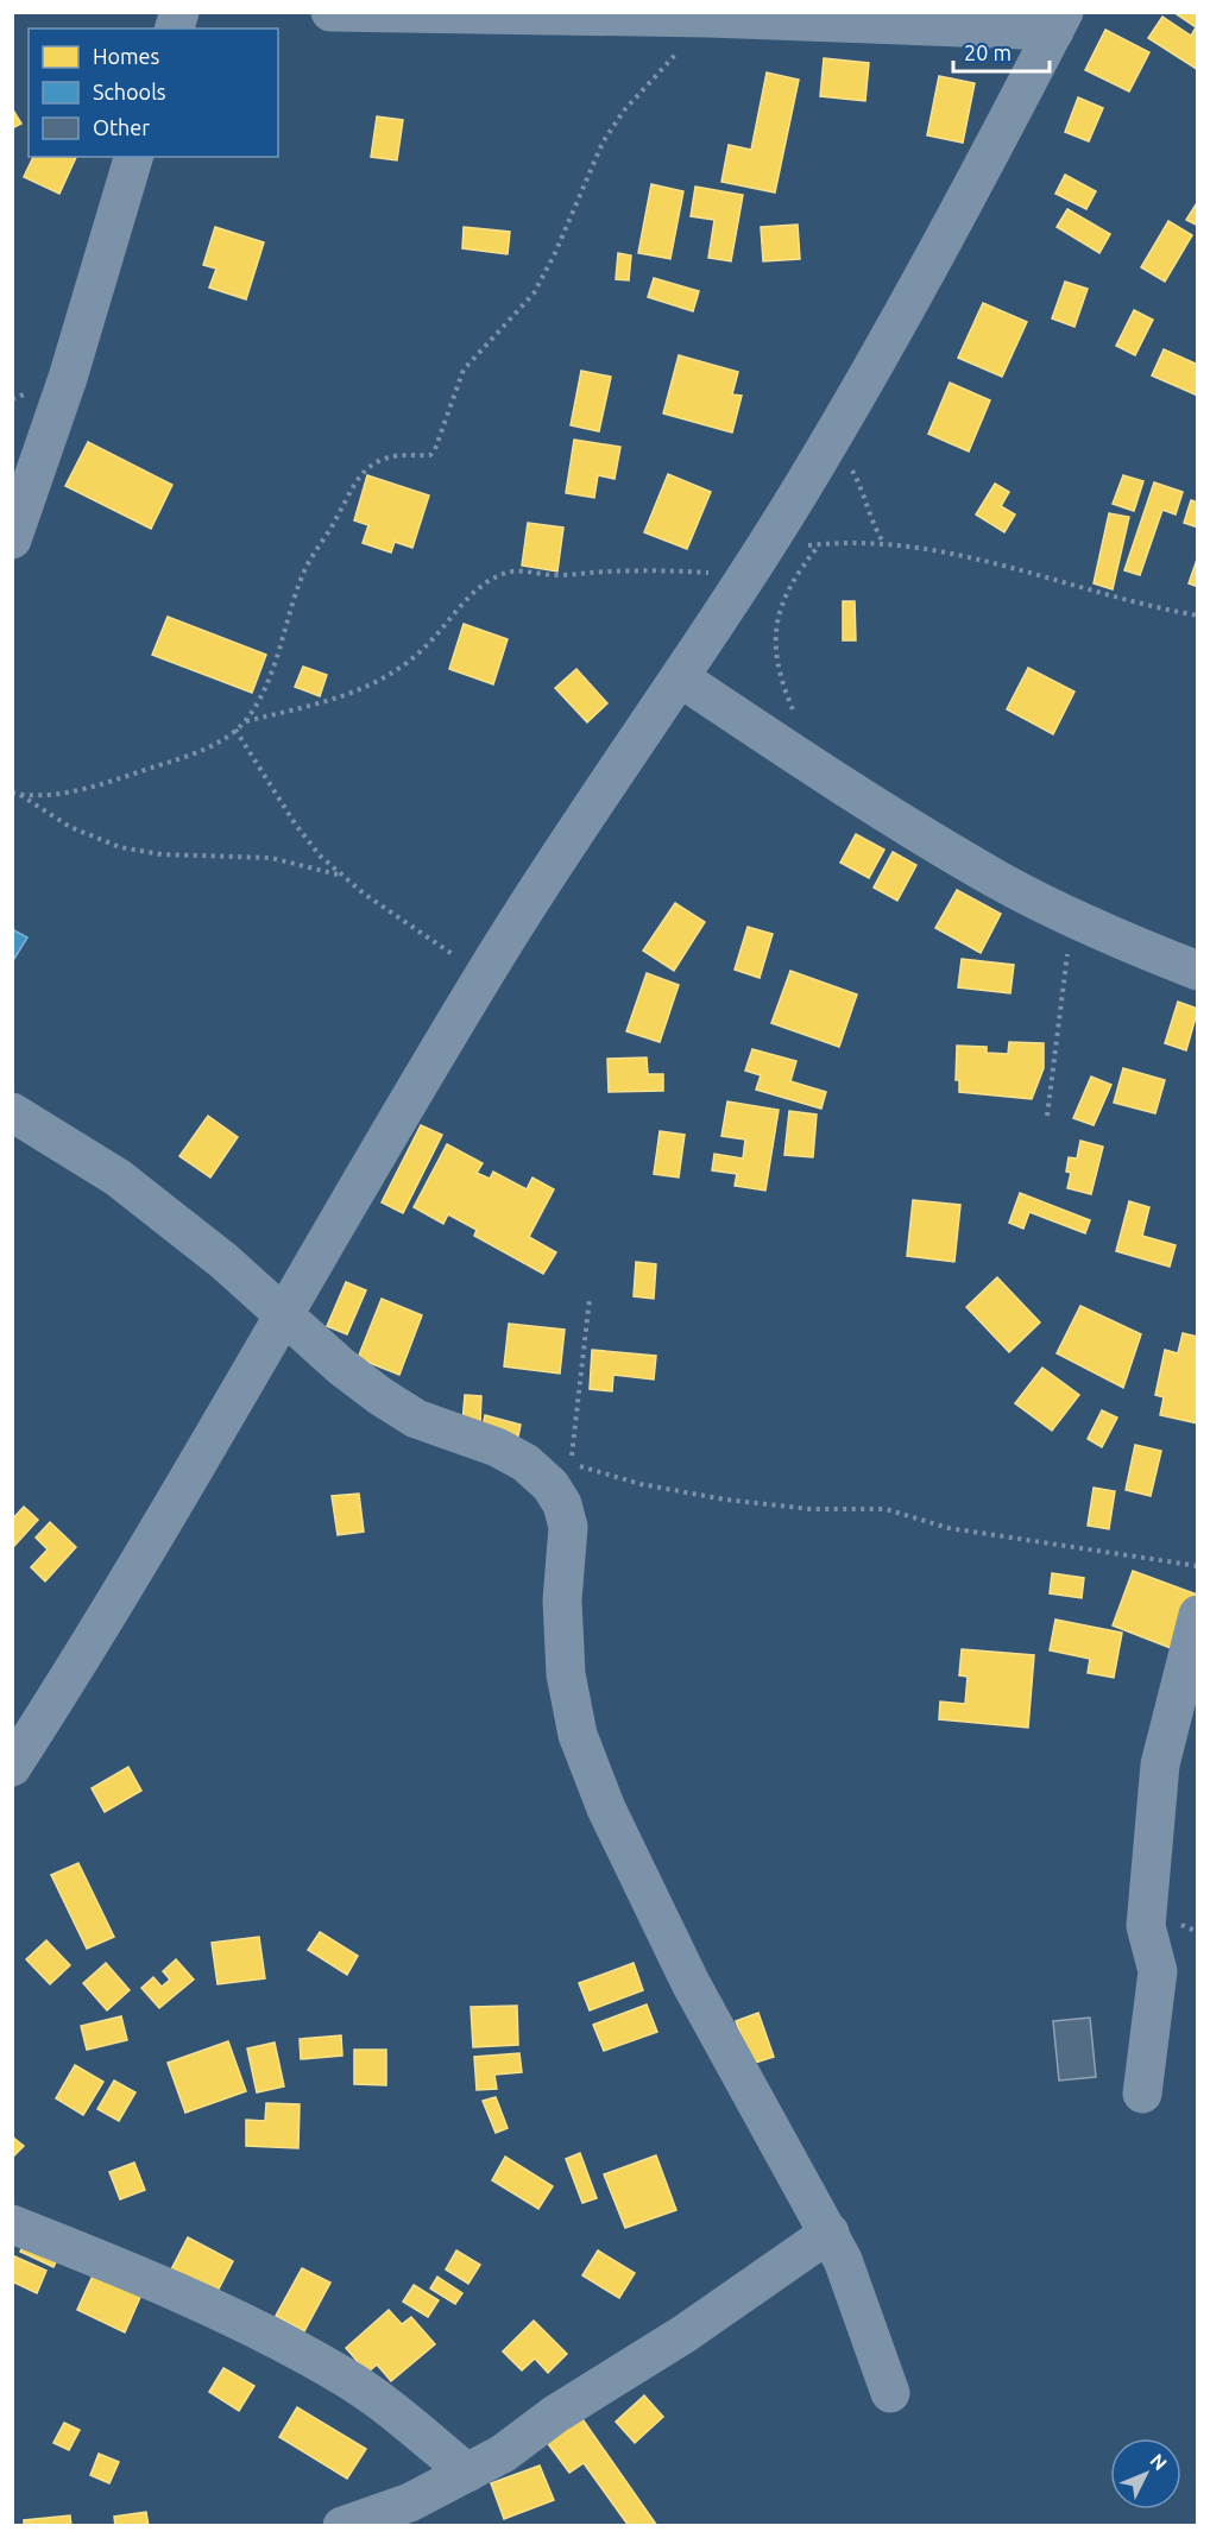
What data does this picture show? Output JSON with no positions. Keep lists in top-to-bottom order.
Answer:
{
  "legend": ["Homes", "Schools", "Other"],
  "scale_bar": "20 m",
  "north": "top right"
}
